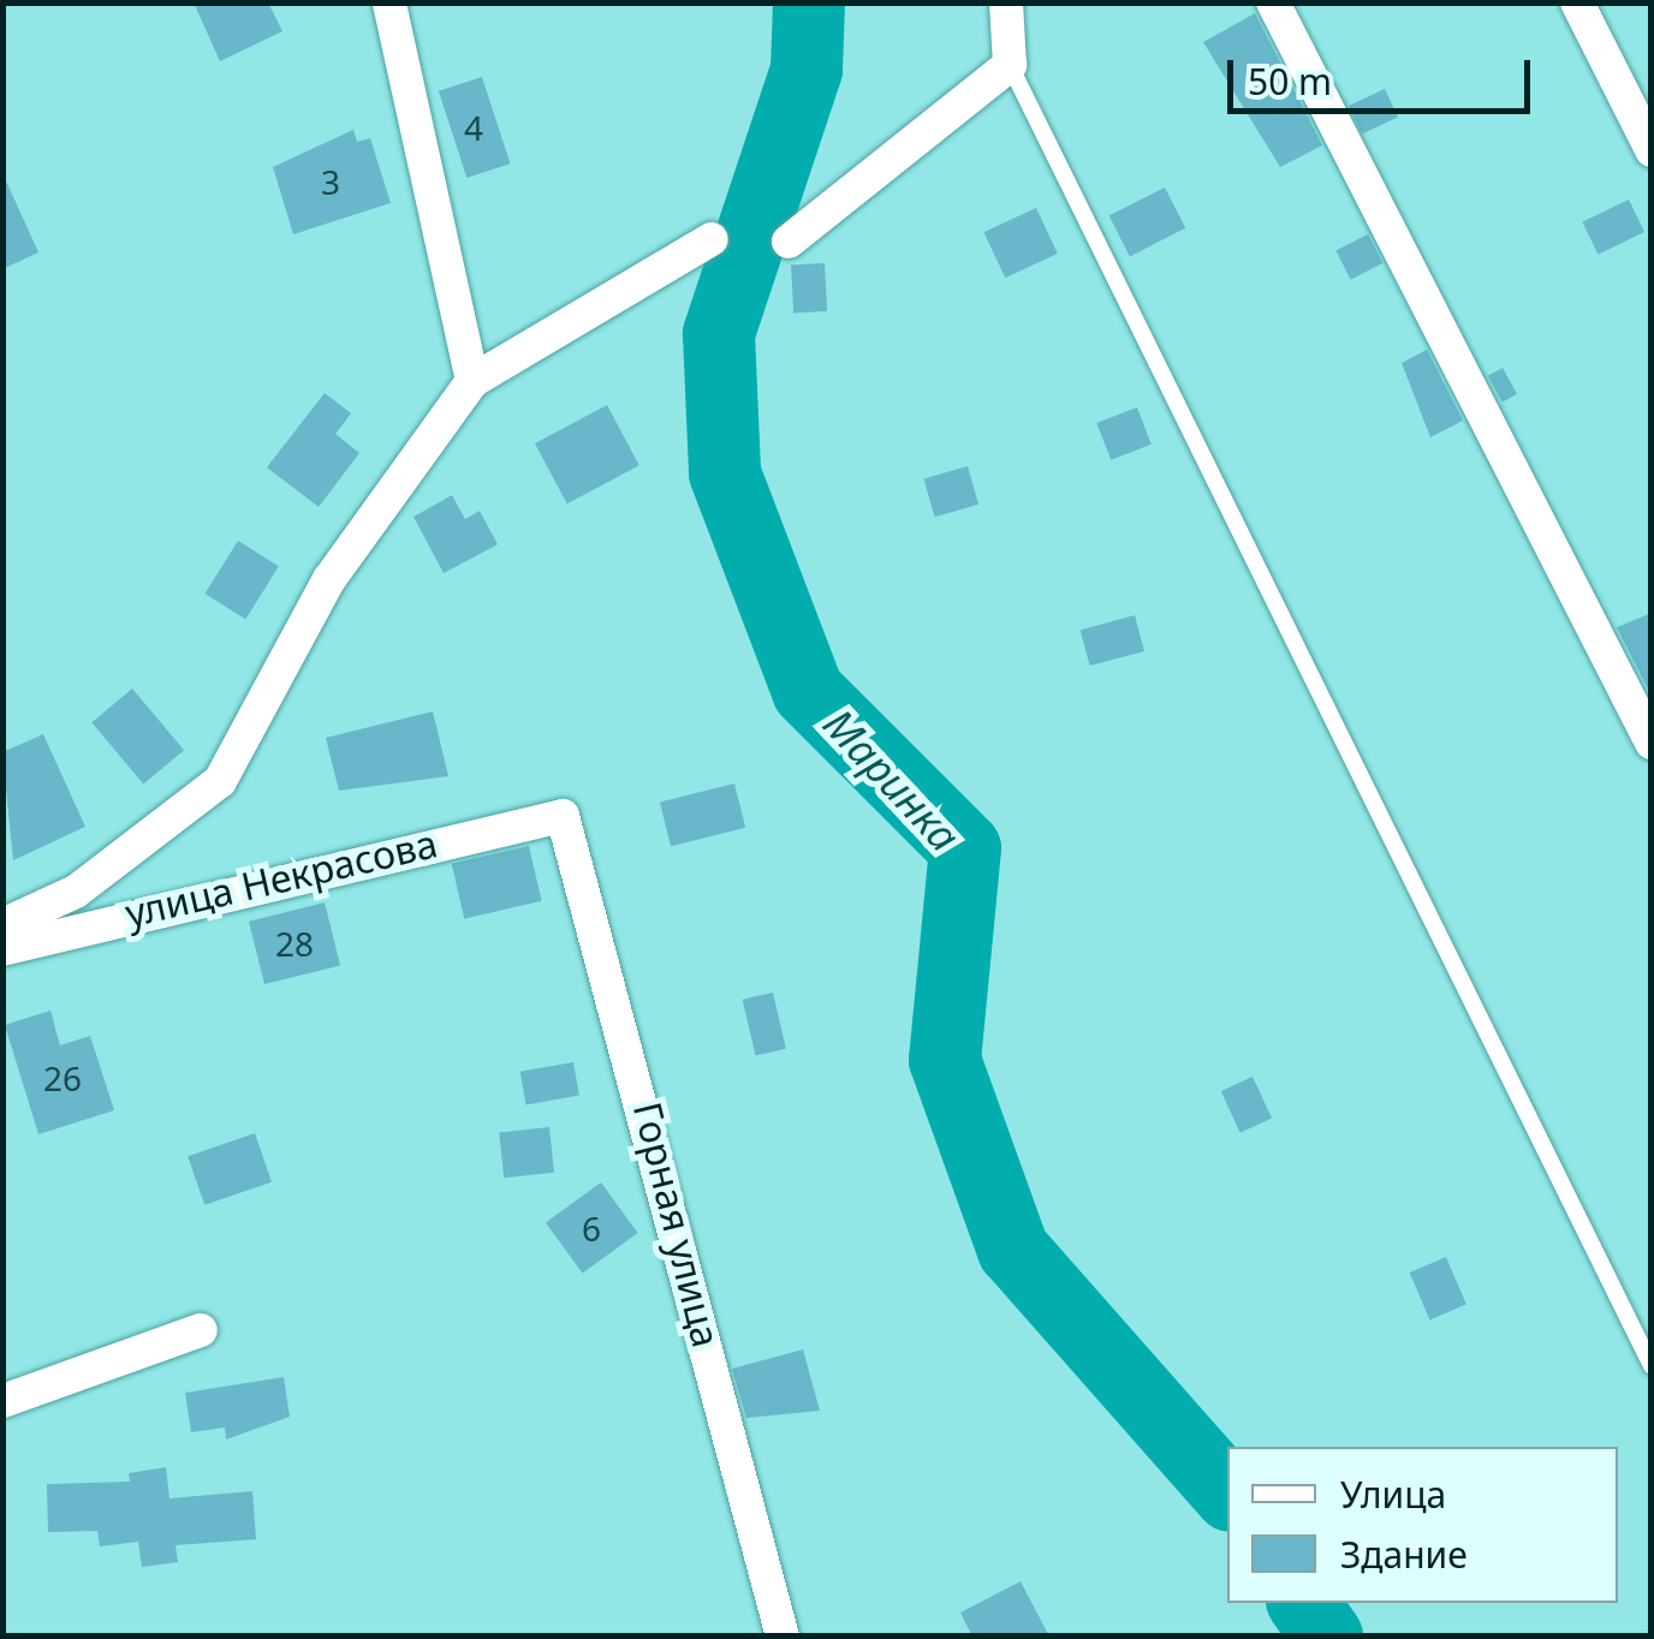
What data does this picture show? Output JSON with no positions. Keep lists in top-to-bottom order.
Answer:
{
  "streets": {
    "street": ["улица Некрасова", "Горная улица"]
  },
  "crossings": [
    ["улица Некрасова", "Горная улица"]
  ],
  "water": ["Маринка"],
  "house_numbers": [
    "4",
    "3",
    "28",
    "26",
    "6"
  ],
  "legend": ["Улица", "Здание"],
  "scale_bar": "50 m"
}
